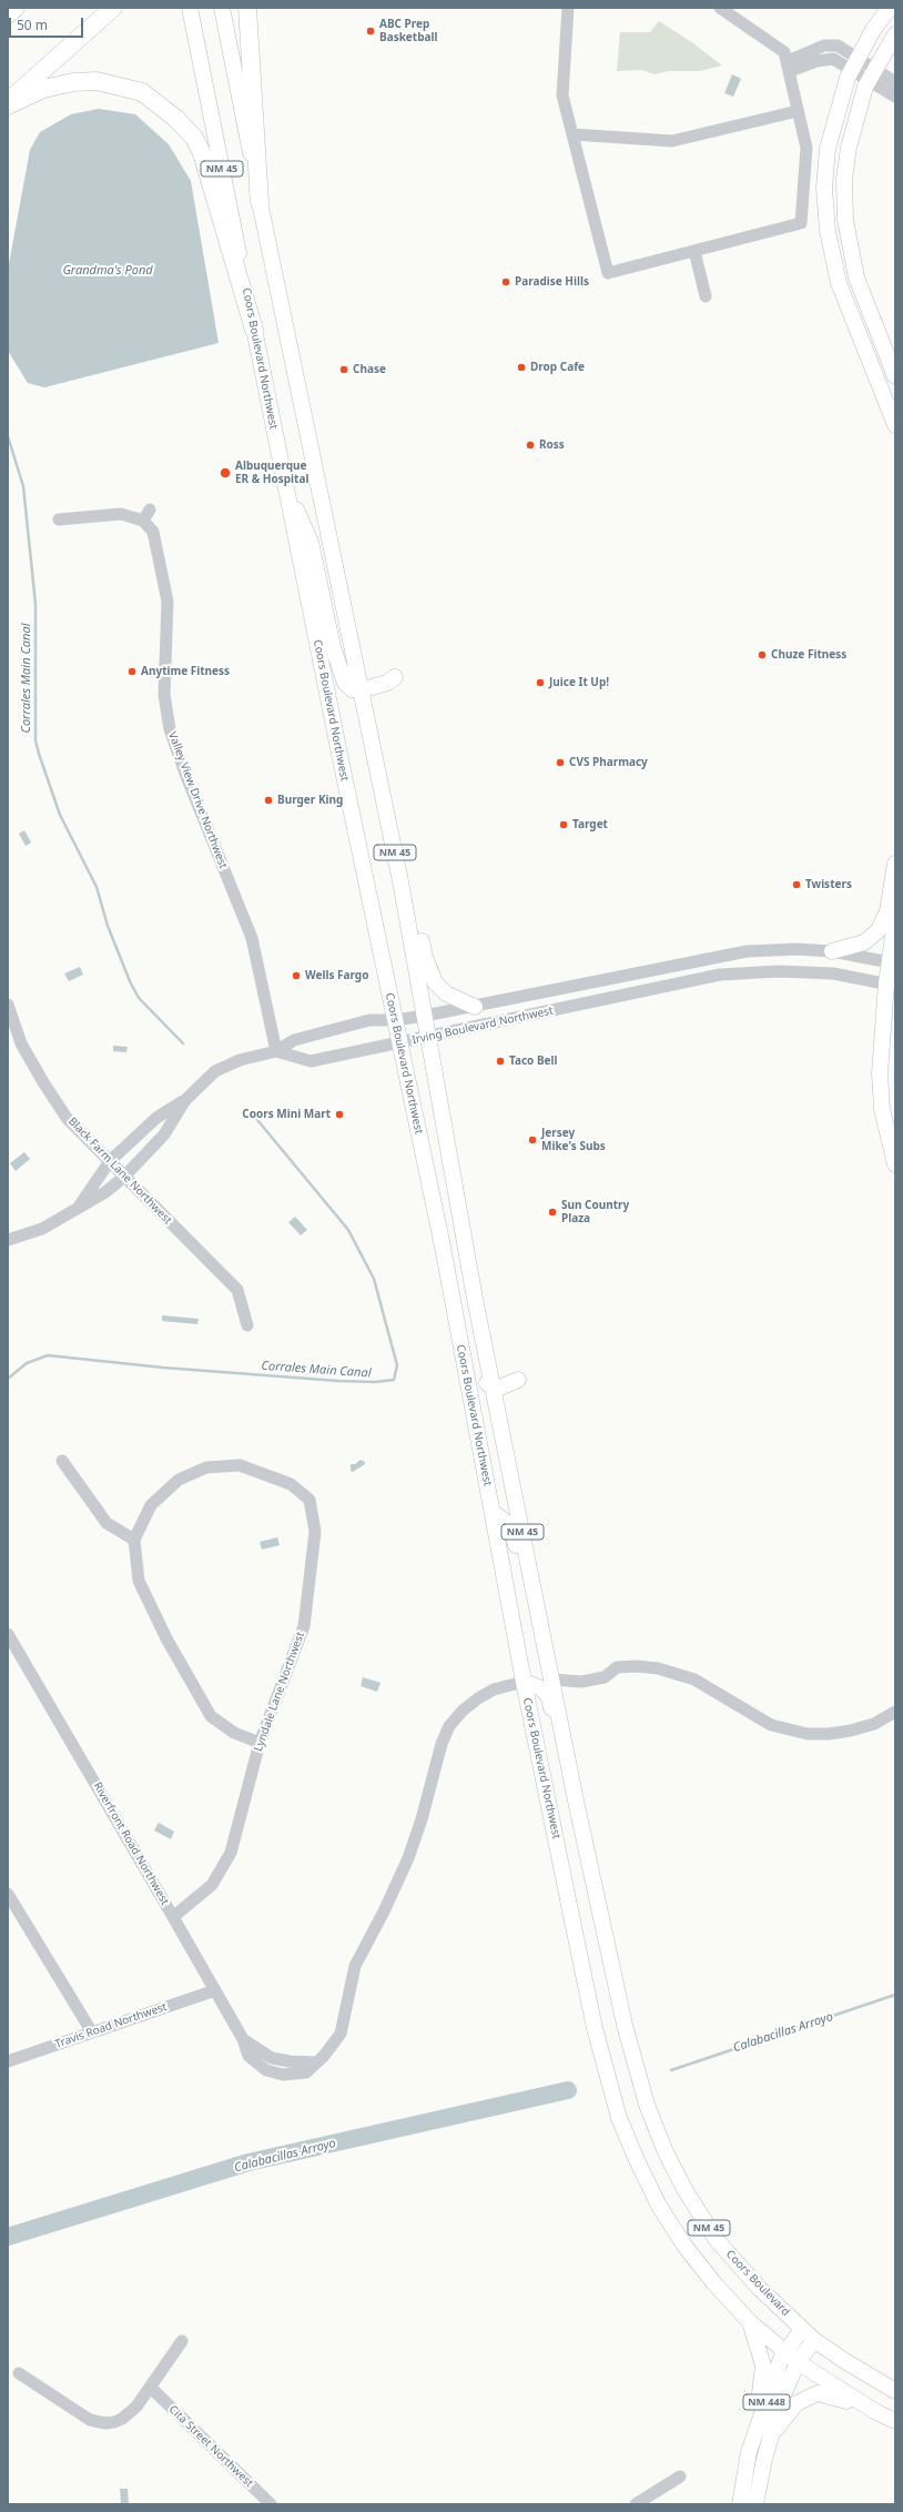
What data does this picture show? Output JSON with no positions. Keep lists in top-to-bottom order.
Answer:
{
  "streets": {
    "main road": [
      "NM 45",
      "Coors Boulevard Northwest",
      "Coors Boulevard",
      "NM 448"
    ],
    "street": [
      "Valley View Drive Northwest",
      "Irving Boulevard Northwest",
      "Black Farm Lane Northwest",
      "Lyndale Lane Northwest",
      "Riverfront Road Northwest",
      "Travis Road Northwest",
      "Cita Street Northwest"
    ]
  },
  "crossings": [
    ["NM 45", "Coors Boulevard Northwest"],
    ["NM 45", "Irving Boulevard Northwest"],
    ["NM 45", "Coors Boulevard"],
    ["NM 45", "NM 448"],
    ["Coors Boulevard Northwest", "Irving Boulevard Northwest"],
    ["Valley View Drive Northwest", "Irving Boulevard Northwest"],
    ["Lyndale Lane Northwest", "Riverfront Road Northwest"],
    ["Riverfront Road Northwest", "Travis Road Northwest"],
    ["Coors Boulevard", "NM 448"]
  ],
  "water": ["Grandma's Pond", "Corrales Main Canal", "Calabacillas Arroyo"],
  "places": [
    "ABC Prep Basketball",
    "Paradise Hills",
    "Drop Cafe",
    "Chase",
    "Ross",
    "Albuquerque ER & Hospital",
    "Chuze Fitness",
    "Anytime Fitness",
    "Juice It Up!",
    "CVS Pharmacy",
    "Burger King",
    "Target",
    "Twisters",
    "Wells Fargo",
    "Taco Bell",
    "Coors Mini Mart",
    "Jersey Mike's Subs",
    "Sun Country Plaza"
  ],
  "scale_bar": "50 m"
}
